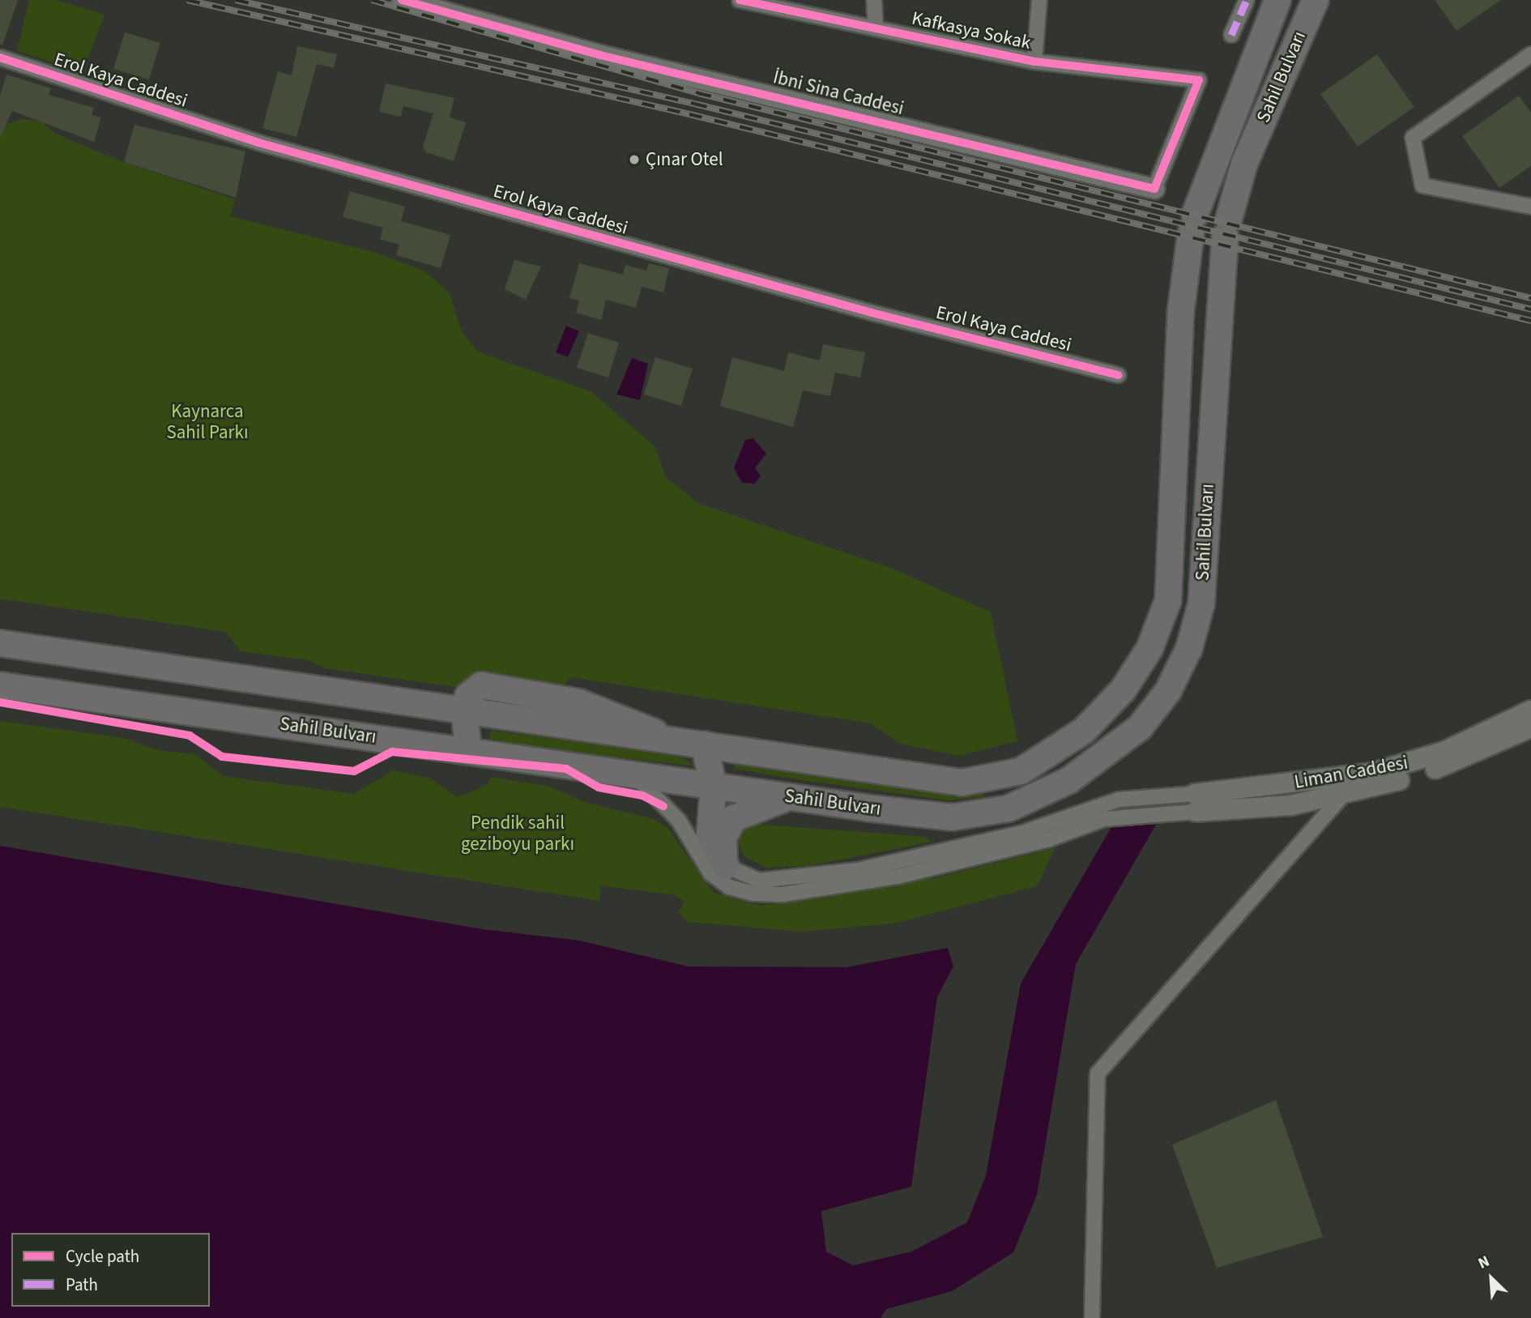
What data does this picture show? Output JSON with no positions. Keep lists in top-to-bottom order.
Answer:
{
  "streets": {
    "highway": ["Sahil Bulvarı"],
    "street": [
      "Kafkasya Sokak",
      "Erol Kaya Caddesi",
      "İbni Sina Caddesi",
      "Liman Caddesi"
    ]
  },
  "crossings": [
    ["Kafkasya Sokak", "İbni Sina Caddesi"]
  ],
  "parks": ["Kaynarca Sahil Parkı", "Pendik sahil geziboyu parkı"],
  "places": ["Çınar Otel"],
  "legend": ["Cycle path", "Path"],
  "north": "top left"
}
